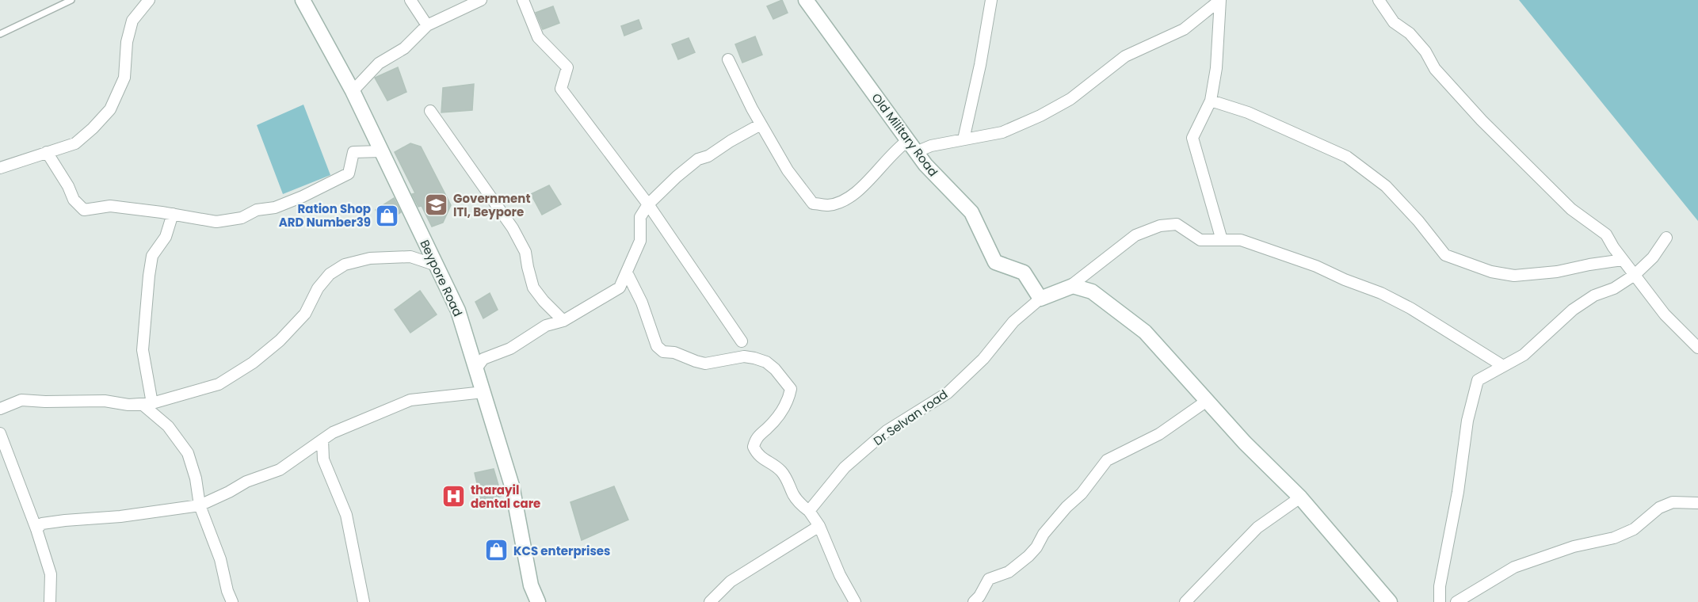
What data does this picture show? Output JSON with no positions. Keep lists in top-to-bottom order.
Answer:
{
  "streets": {
    "main road": ["Old Military Road", "Beypore Road"],
    "street": ["Dr Selvan road"]
  },
  "crossings": [
    ["Old Military Road", "Dr Selvan road"]
  ],
  "places": {
    "school or university": ["Government ITI, Beypore"],
    "shop": ["Ration Shop ARD Number39", "KCS enterprises"],
    "hospital": ["tharayil dental care"]
  }
}
